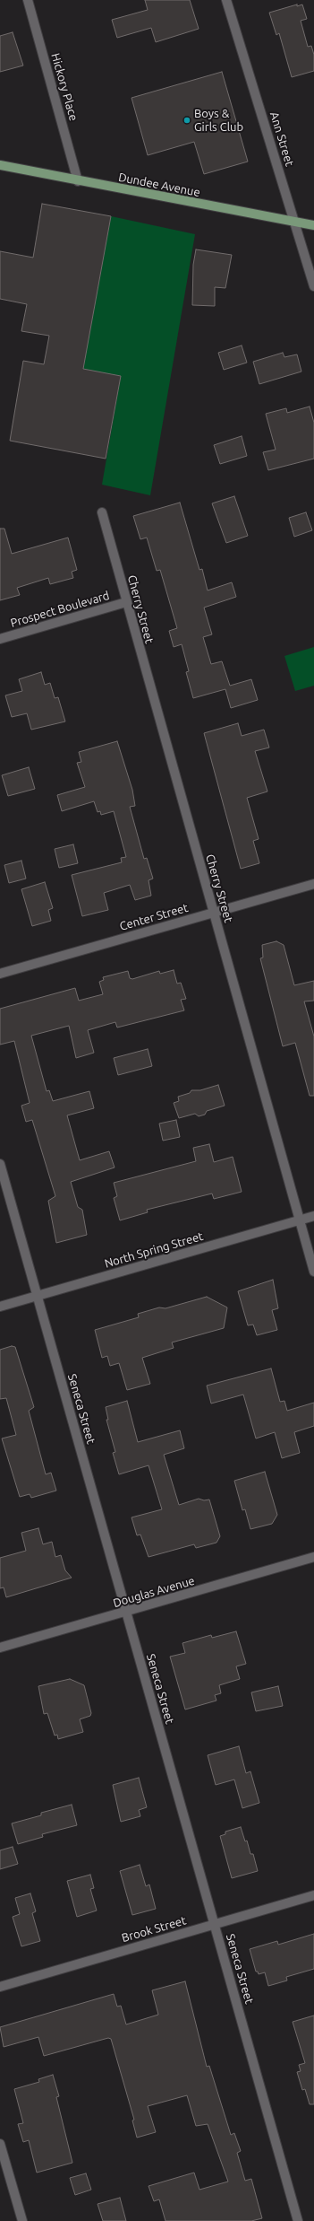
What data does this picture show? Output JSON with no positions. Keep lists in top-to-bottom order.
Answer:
{
  "streets": {
    "main road": ["Dundee Avenue"],
    "street": [
      "Hickory Place",
      "Ann Street",
      "Prospect Boulevard",
      "Cherry Street",
      "Center Street",
      "North Spring Street",
      "Seneca Street",
      "Douglas Avenue",
      "Brook Street"
    ]
  },
  "crossings": [
    ["Hickory Place", "Dundee Avenue"],
    ["Ann Street", "Dundee Avenue"],
    ["Prospect Boulevard", "Cherry Street"],
    ["Cherry Street", "Center Street"],
    ["Cherry Street", "North Spring Street"],
    ["North Spring Street", "Seneca Street"],
    ["Seneca Street", "Douglas Avenue"],
    ["Seneca Street", "Brook Street"]
  ],
  "places": ["Boys & Girls Club"]
}
